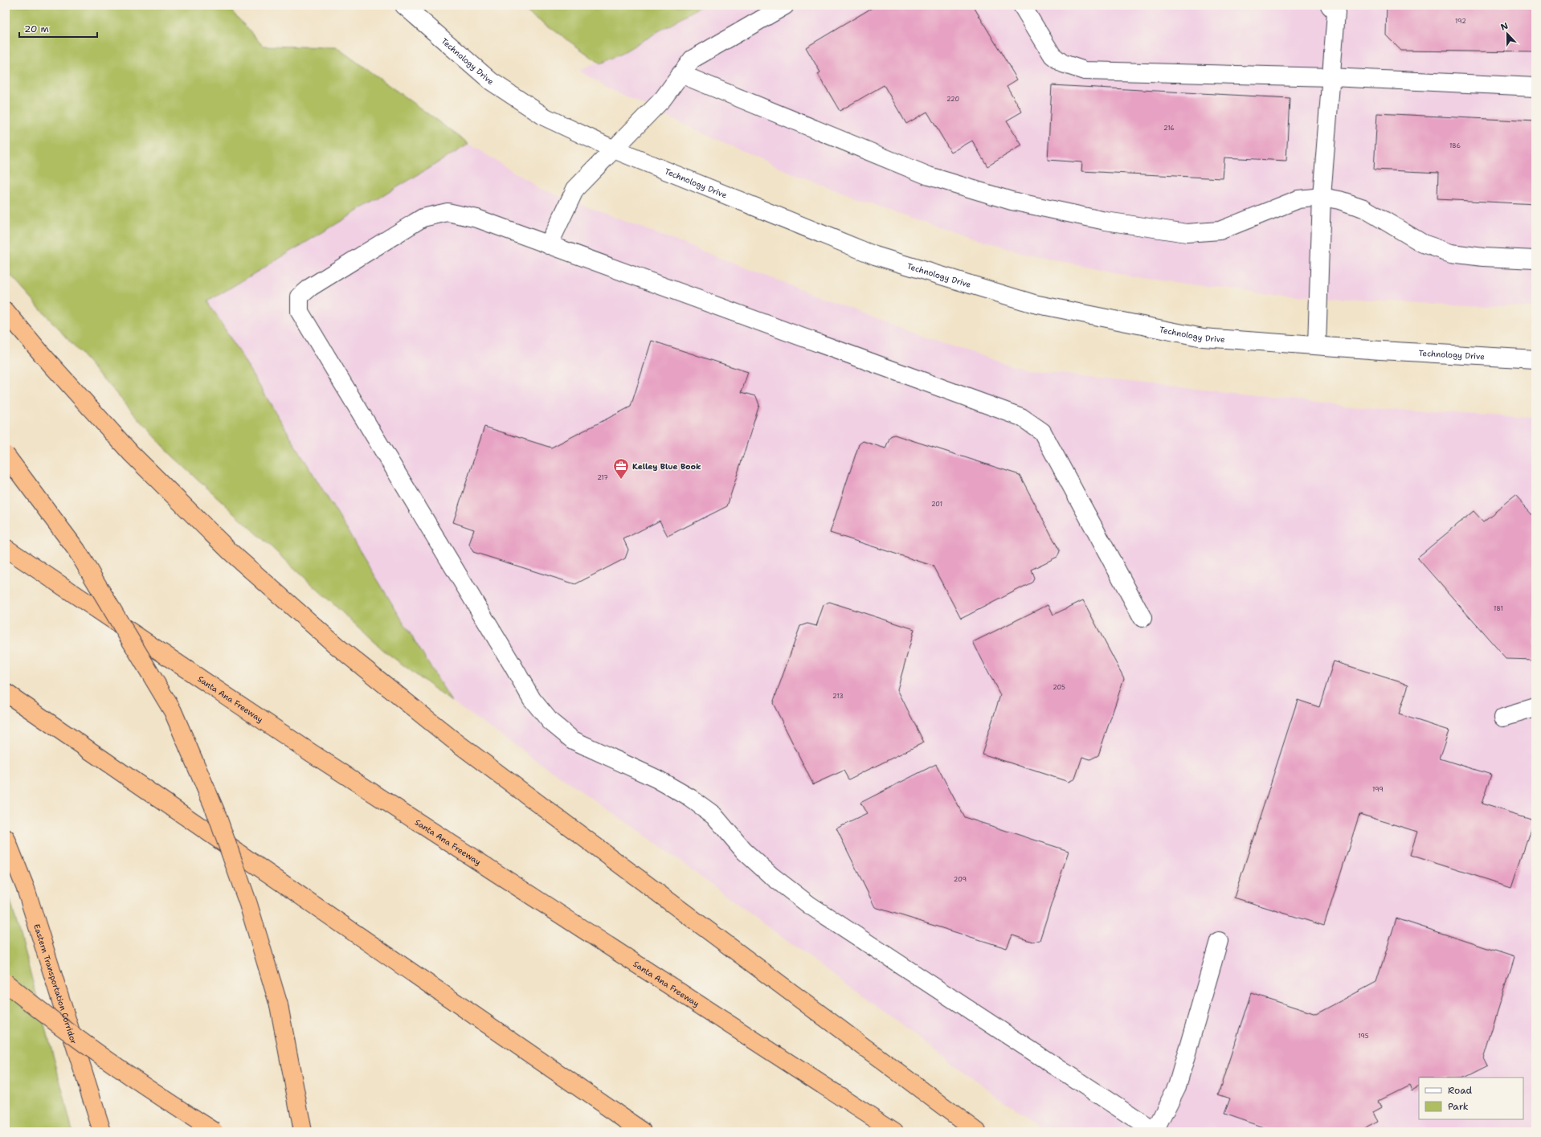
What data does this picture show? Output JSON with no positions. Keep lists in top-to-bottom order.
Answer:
{
  "streets": {
    "highway": ["Santa Ana Freeway", "Eastern Transportation Corridor"],
    "street": ["Technology Drive"]
  },
  "places": {
    "office": ["Kelley Blue Book"]
  },
  "house_numbers": [
    "192",
    "220",
    "216",
    "186",
    "217",
    "201",
    "181",
    "205",
    "213",
    "199",
    "209",
    "195"
  ],
  "legend": ["Road", "Park"],
  "scale_bar": "20 m",
  "north": "top"
}
